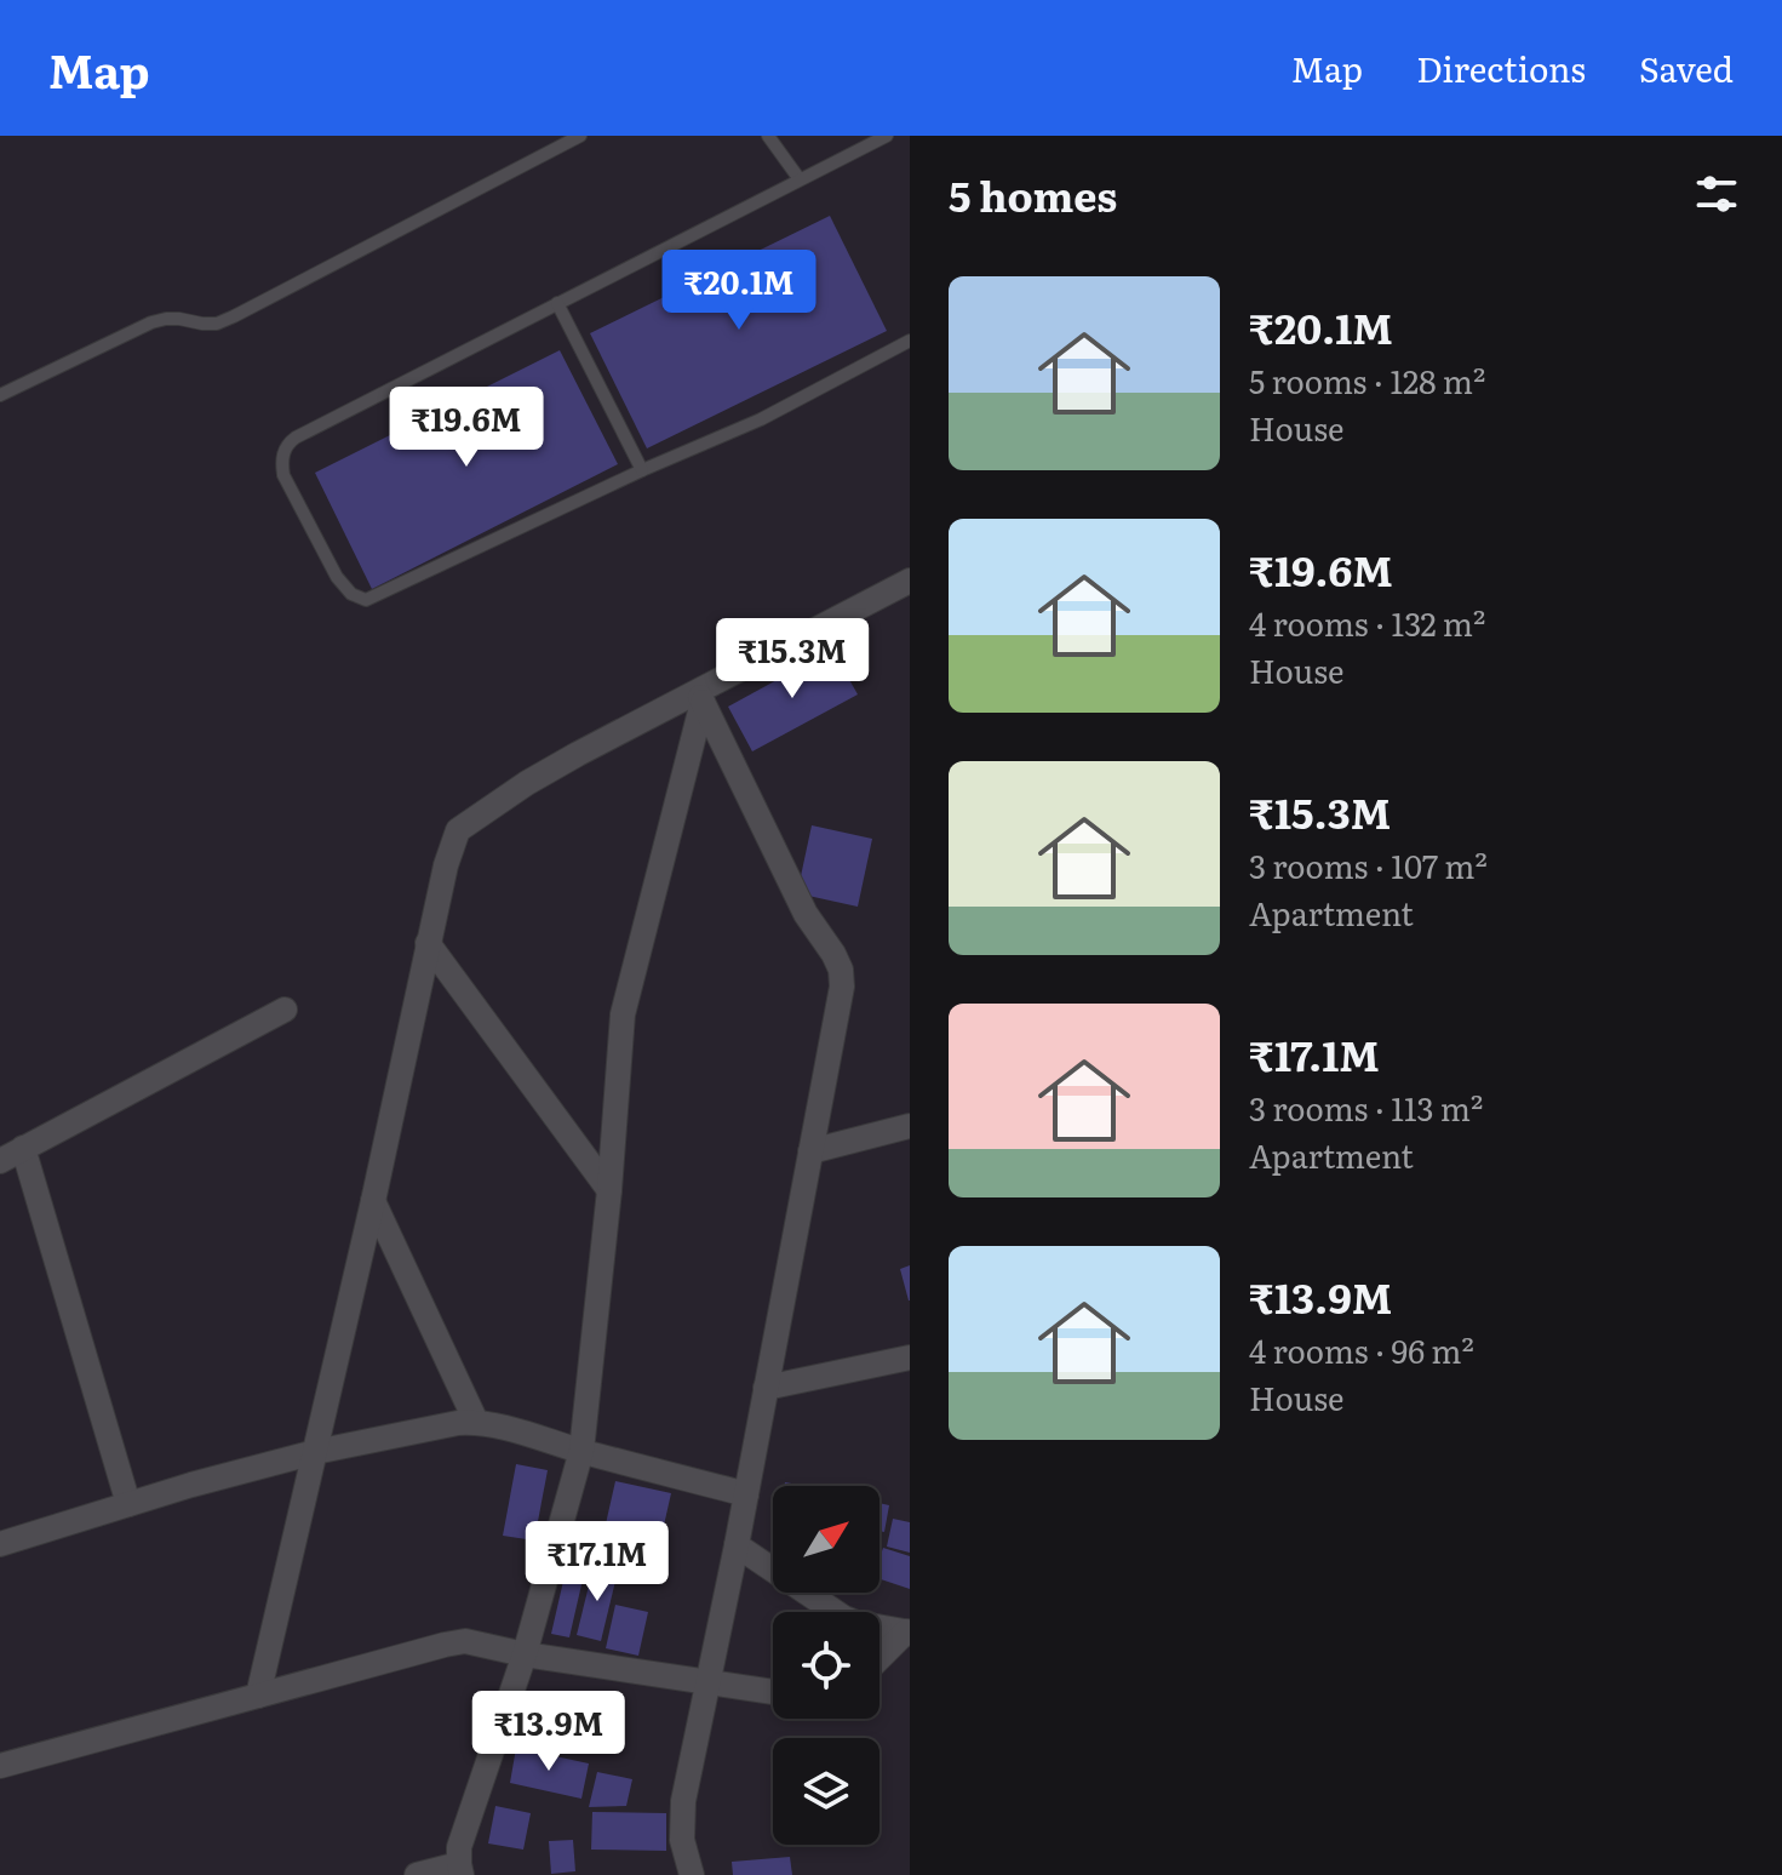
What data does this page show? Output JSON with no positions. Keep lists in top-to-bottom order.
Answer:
{
  "north": "top right",
  "page": {
    "header": "Map",
    "nav": ["Map", "Directions", "Saved"],
    "heading": "5 homes",
    "price": [
      "₹20.1M",
      "₹19.6M",
      "₹15.3M",
      "₹17.1M",
      "₹13.9M"
    ],
    "list": [
      {
        "name": "₹20.1M",
        "note": "5 rooms · 128 m² · House"
      },
      {
        "name": "₹19.6M",
        "note": "4 rooms · 132 m² · House"
      },
      {
        "name": "₹15.3M",
        "note": "3 rooms · 107 m² · Apartment"
      },
      {
        "name": "₹17.1M",
        "note": "3 rooms · 113 m² · Apartment"
      },
      {
        "name": "₹13.9M",
        "note": "4 rooms · 96 m² · House"
      }
    ]
  }
}
